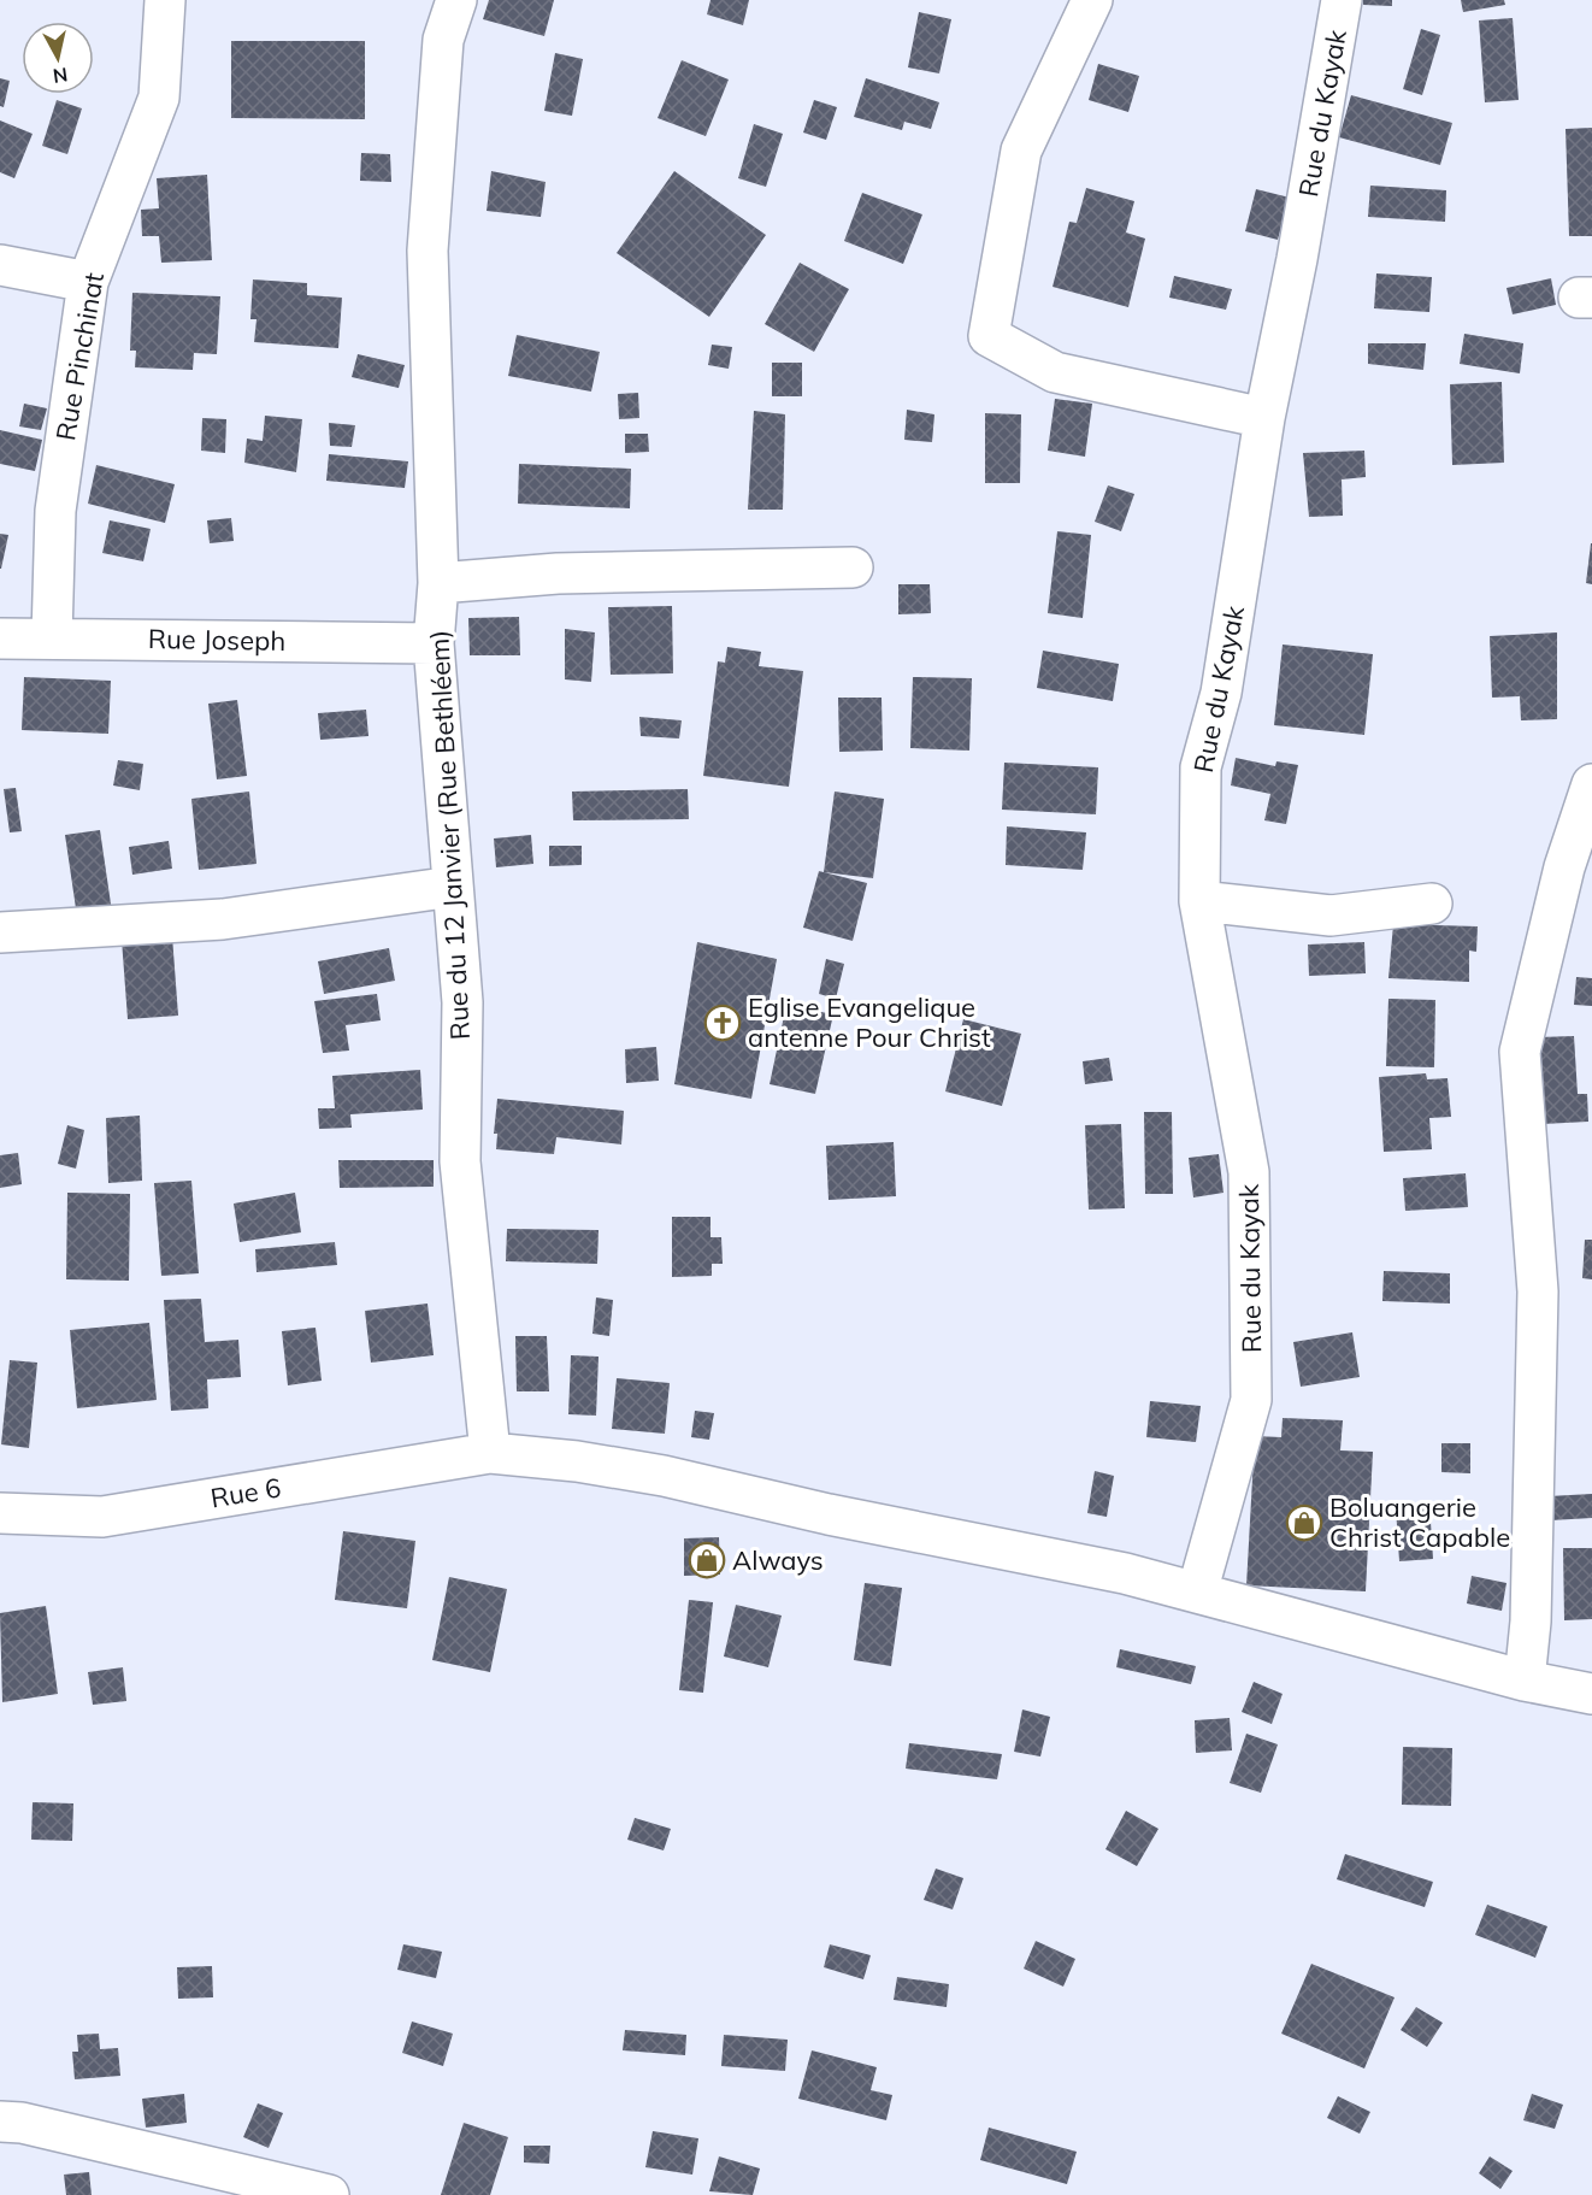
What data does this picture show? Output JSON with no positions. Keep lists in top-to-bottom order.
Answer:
{
  "streets": {
    "street": [
      "Rue du Kayak",
      "Rue Pinchinat",
      "Rue Joseph",
      "Rue du 12 Janvier (Rue Bethléem)",
      "Rue 6"
    ]
  },
  "crossings": [
    ["Rue du Kayak", "Rue 6"],
    ["Rue Pinchinat", "Rue Joseph"],
    ["Rue Joseph", "Rue du 12 Janvier (Rue Bethléem)"],
    ["Rue du 12 Janvier (Rue Bethléem)", "Rue 6"]
  ],
  "places": {
    "church": ["Eglise Evangelique antenne Pour Christ"],
    "shop": ["Boluangerie Christ Capable", "Always"]
  },
  "north": "bottom"
}
